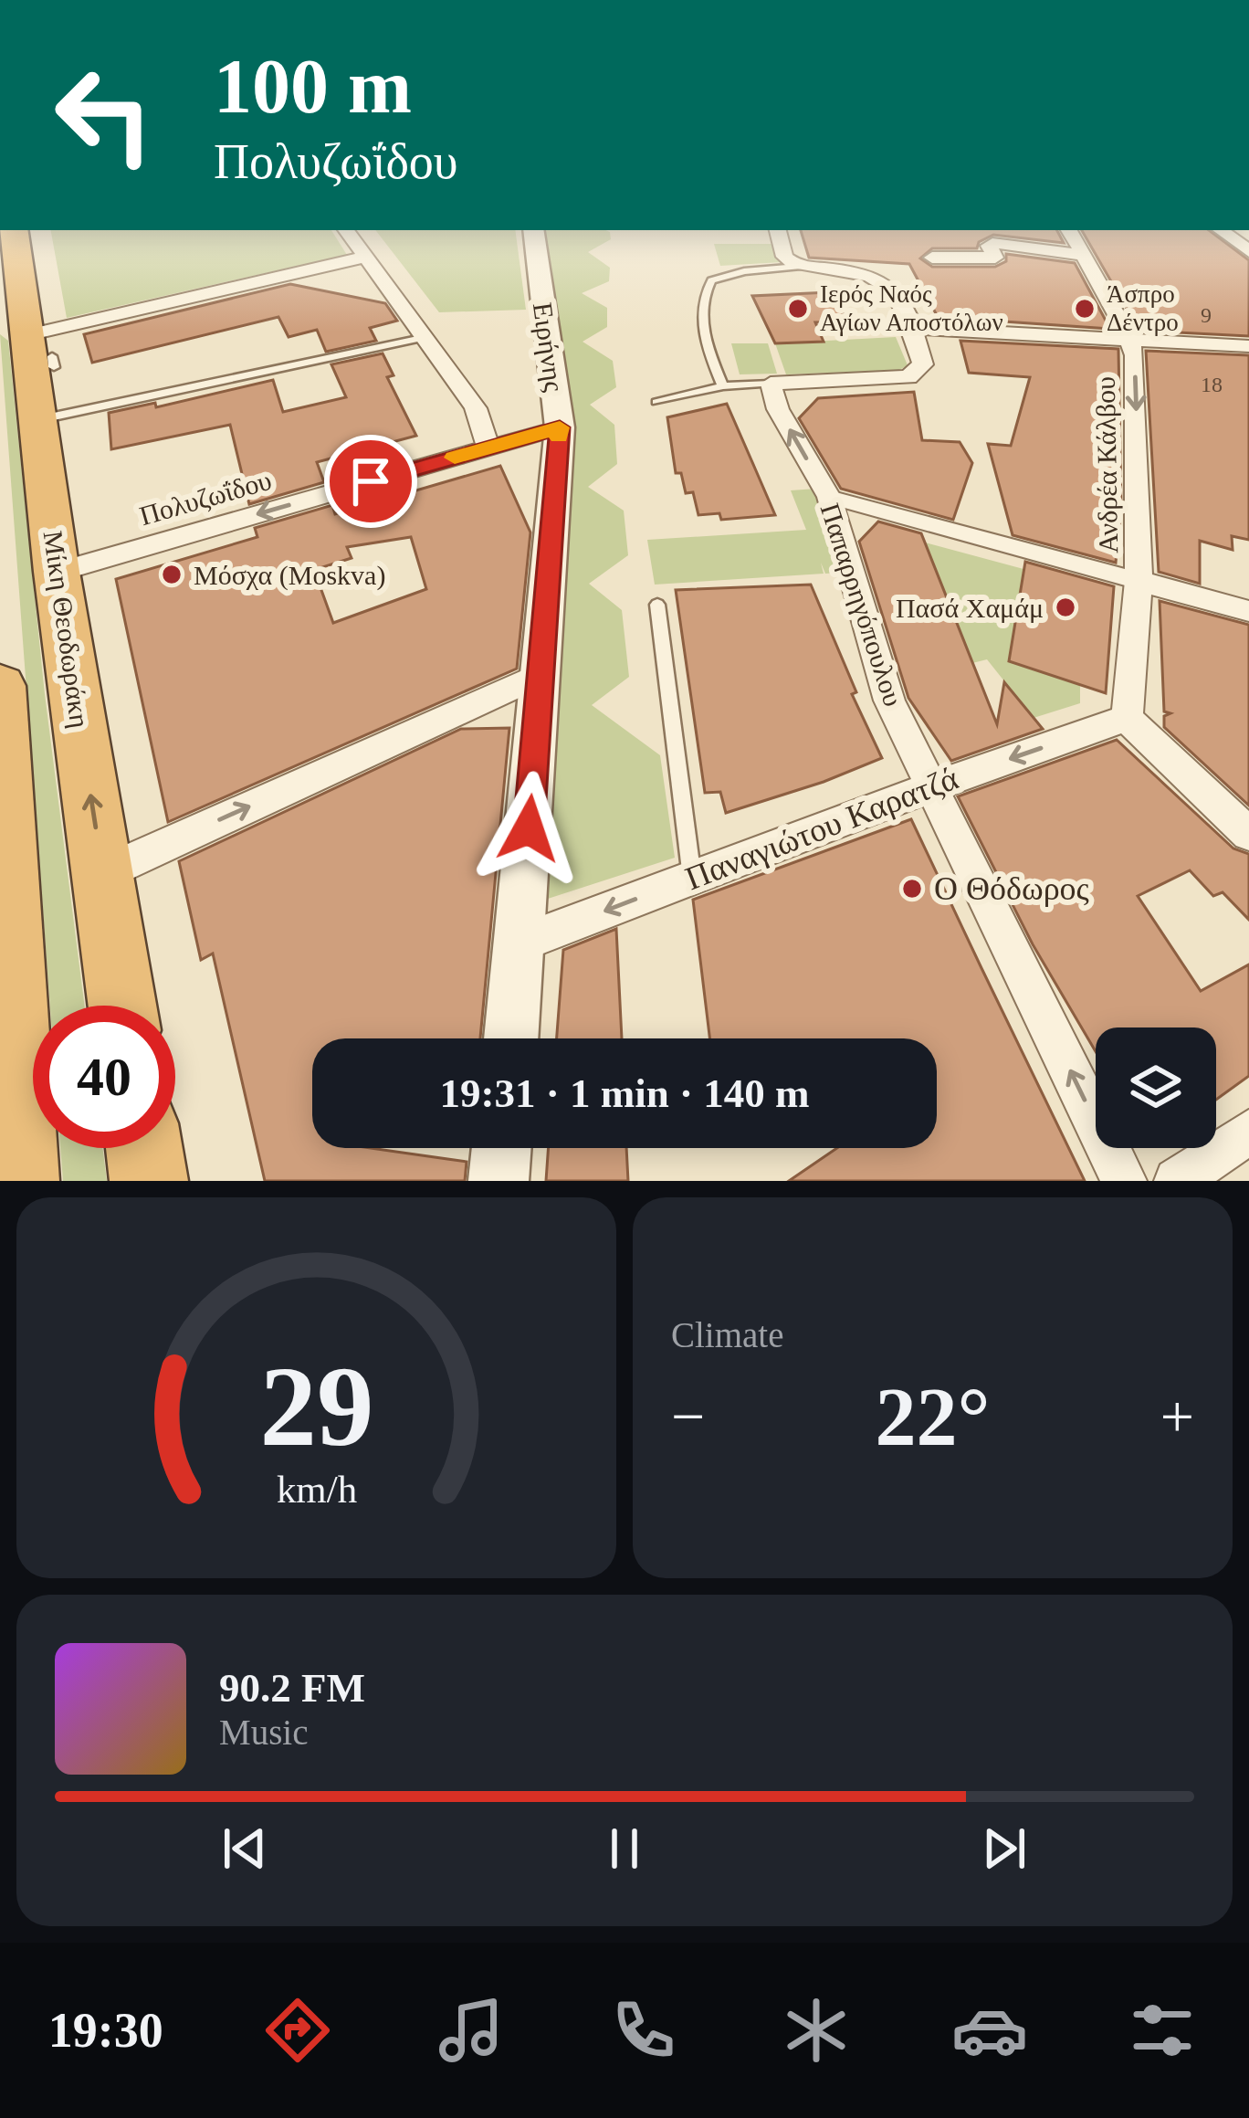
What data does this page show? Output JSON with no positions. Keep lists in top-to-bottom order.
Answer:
{
  "streets": {
    "highway": ["Μίκη Θεοδωράκη"],
    "street": [
      "Ειρήνης",
      "Ανδρέα Κάλβου",
      "Πολυζωΐδου",
      "Παπαρρηγόπουλου",
      "Παναγιώτου Καρατζά"
    ]
  },
  "crossings": [
    ["Ειρήνης", "Πολυζωΐδου"],
    ["Ειρήνης", "Παναγιώτου Καρατζά"],
    ["Ανδρέα Κάλβου", "Παναγιώτου Καρατζά"],
    ["Πολυζωΐδου", "Μίκη Θεοδωράκη"],
    ["Παπαρρηγόπουλου", "Παναγιώτου Καρατζά"]
  ],
  "one_way": ["Ανδρέα Κάλβου", "Παπαρρηγόπουλου", "Παναγιώτου Καρατζά"],
  "places": [
    "Ιερός Ναός Αγίων Αποστόλων",
    "Άσπρο Δέντρο",
    "Μόσχα (Moskva)",
    "Πασά Χαμάμ",
    "Ο Θόδωρος"
  ],
  "house_numbers": ["9", "18"],
  "page": {
    "turn": ["100 m", "Πολυζωΐδου"],
    "limit": "40",
    "trip": "19:31 · 1 min · 140 m",
    "tile": "Climate",
    "heat": ["−", "22°", "+"],
    "song": ["90.2 FM", "Music"],
    "tabs": "19:30",
    "gauge": ["29", "km/h"]
  }
}
